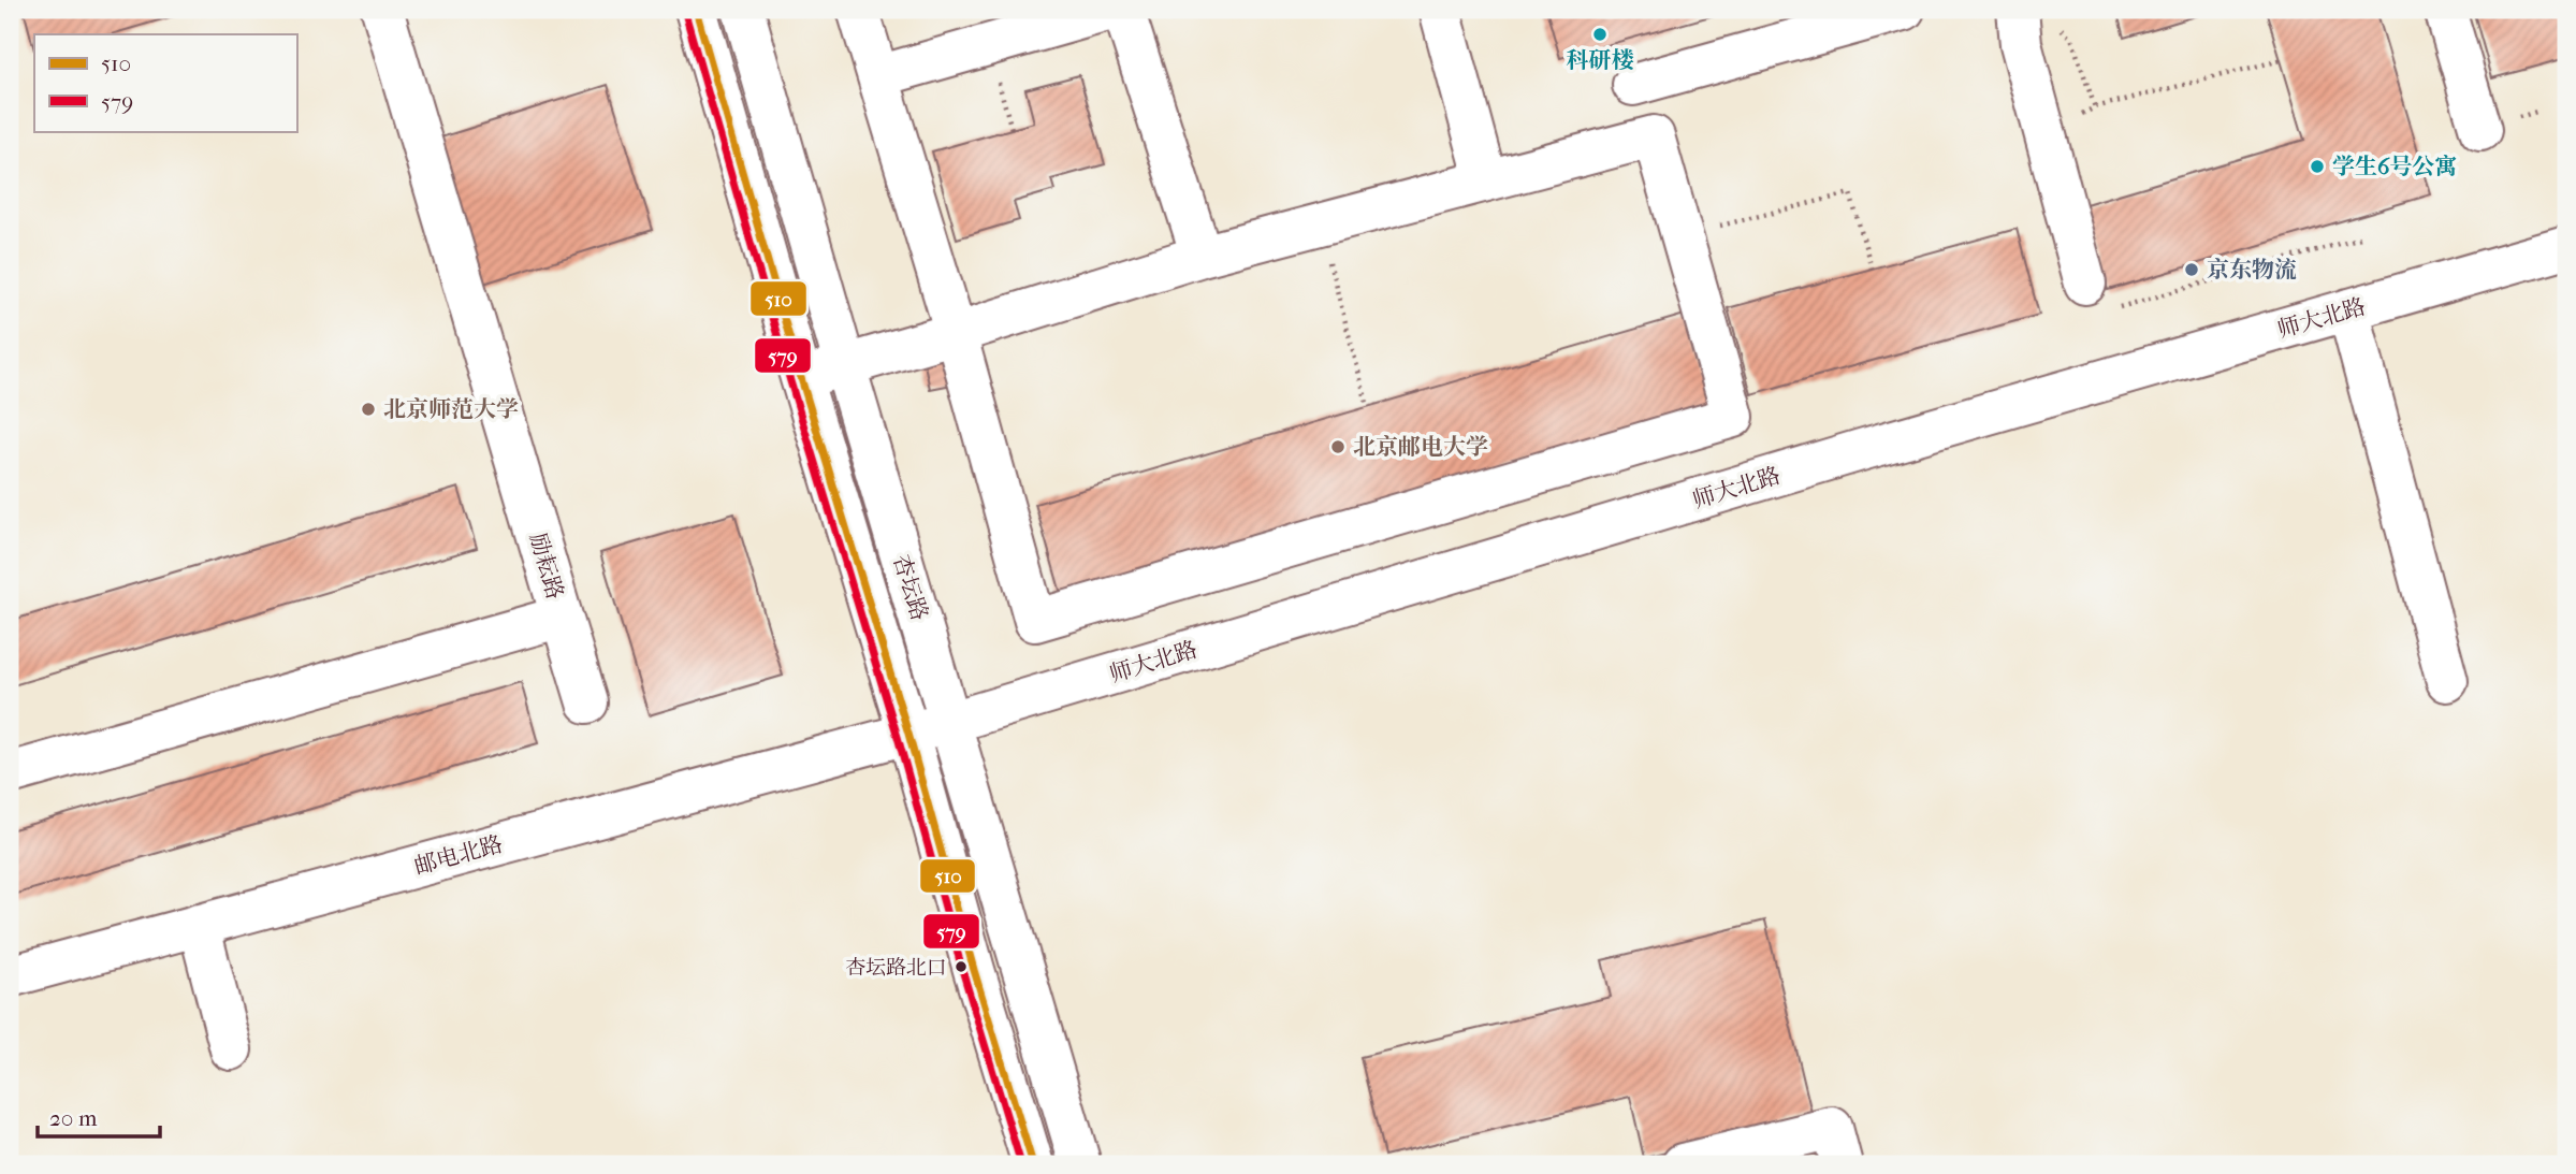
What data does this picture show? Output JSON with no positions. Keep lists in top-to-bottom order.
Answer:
{
  "streets": {
    "street": [
      "师大北路",
      "励耘路",
      "杏坛路",
      "邮电北路"
    ]
  },
  "crossings": [
    ["师大北路", "杏坛路"],
    ["师大北路", "邮电北路"],
    ["杏坛路", "邮电北路"]
  ],
  "places": [
    "科研楼",
    "学生6号公寓",
    "京东物流",
    "北京师范大学",
    "北京邮电大学",
    "杏坛路北口"
  ],
  "lines": ["transit line 510", "transit line 579"],
  "legend": ["510", "579"],
  "scale_bar": "20 m"
}
